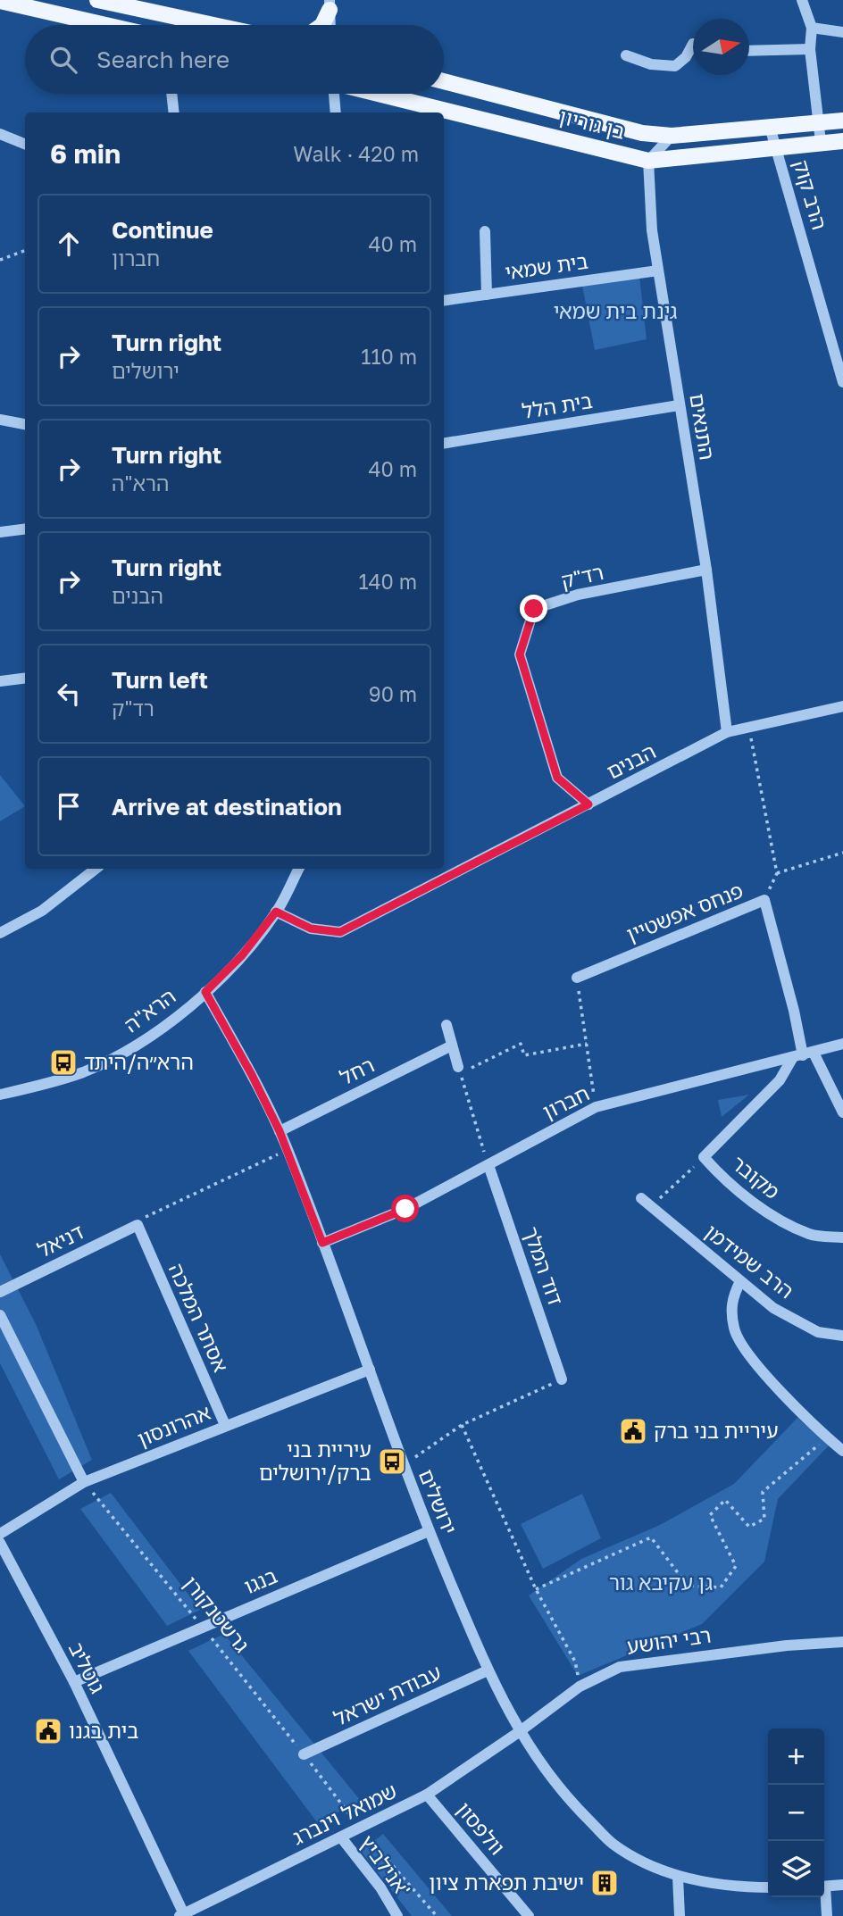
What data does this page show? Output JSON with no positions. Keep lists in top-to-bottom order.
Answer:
{
  "streets": {
    "main road": ["בן גוריון"],
    "street": [
      "הרב קוק",
      "בית שמאי",
      "בית הלל",
      "התנאים",
      "רד\"ק",
      "הבנים",
      "פנחס אפשטיין",
      "הרא\"ה",
      "רחל",
      "חברון",
      "מקובר",
      "דניאל",
      "הרב שמידמן",
      "דוד המלך",
      "אסתר המלכה",
      "אהרונסון",
      "ירושלים",
      "בנגו",
      "רבי יהושע",
      "גוטליב",
      "עבודת ישראל",
      "שמואל וינברג",
      "וולפסון",
      "אנילביץ'"
    ],
    "path": ["גרשטנקורן"]
  },
  "crossings": [
    ["בן גוריון", "הרב קוק"],
    ["בן גוריון", "התנאים"],
    ["בית שמאי", "התנאים"],
    ["בית הלל", "התנאים"],
    ["התנאים", "רד\"ק"],
    ["התנאים", "הבנים"],
    ["רד\"ק", "הבנים"],
    ["הבנים", "הרא\"ה"],
    ["פנחס אפשטיין", "חברון"],
    ["פנחס אפשטיין", "מקובר"],
    ["הרא\"ה", "ירושלים"],
    ["רחל", "ירושלים"],
    ["חברון", "מקובר"],
    ["חברון", "דוד המלך"],
    ["חברון", "ירושלים"],
    ["דניאל", "אסתר המלכה"],
    ["אסתר המלכה", "אהרונסון"],
    ["אהרונסון", "ירושלים"],
    ["אהרונסון", "גרשטנקורן"],
    ["ירושלים", "בנגו"],
    ["ירושלים", "רבי יהושע"],
    ["ירושלים", "עבודת ישראל"],
    ["ירושלים", "שמואל וינברג"],
    ["בנגו", "גרשטנקורן"],
    ["בנגו", "גוטליב"],
    ["גרשטנקורן", "עבודת ישראל"],
    ["גרשטנקורן", "שמואל וינברג"],
    ["רבי יהושע", "שמואל וינברג"],
    ["גוטליב", "שמואל וינברג"],
    ["שמואל וינברג", "וולפסון"],
    ["שמואל וינברג", "אנילביץ'"]
  ],
  "parks": ["גינת בית שמאי", "גן עקיבא גור"],
  "places": {
    "bus stop": ["הרא״ה/היתד", "עיריית בני ברק/ירושלים"],
    "public building": ["עיריית בני ברק", "בית בגנו"],
    "building": ["ישיבת תפארת ציון"]
  },
  "north": "right",
  "page": {
    "search": "Search here",
    "heading": ["6 min", "Walk · 420 m"],
    "list": [
      ["Continue", "חברון", "40 m"],
      ["Turn right", "ירושלים", "110 m"],
      ["Turn right", "הרא\"ה", "40 m"],
      ["Turn right", "הבנים", "140 m"],
      ["Turn left", "רד\"ק", "90 m"],
      "Arrive at destination"
    ],
    "map_buttons": ["+", "−"]
  }
}
